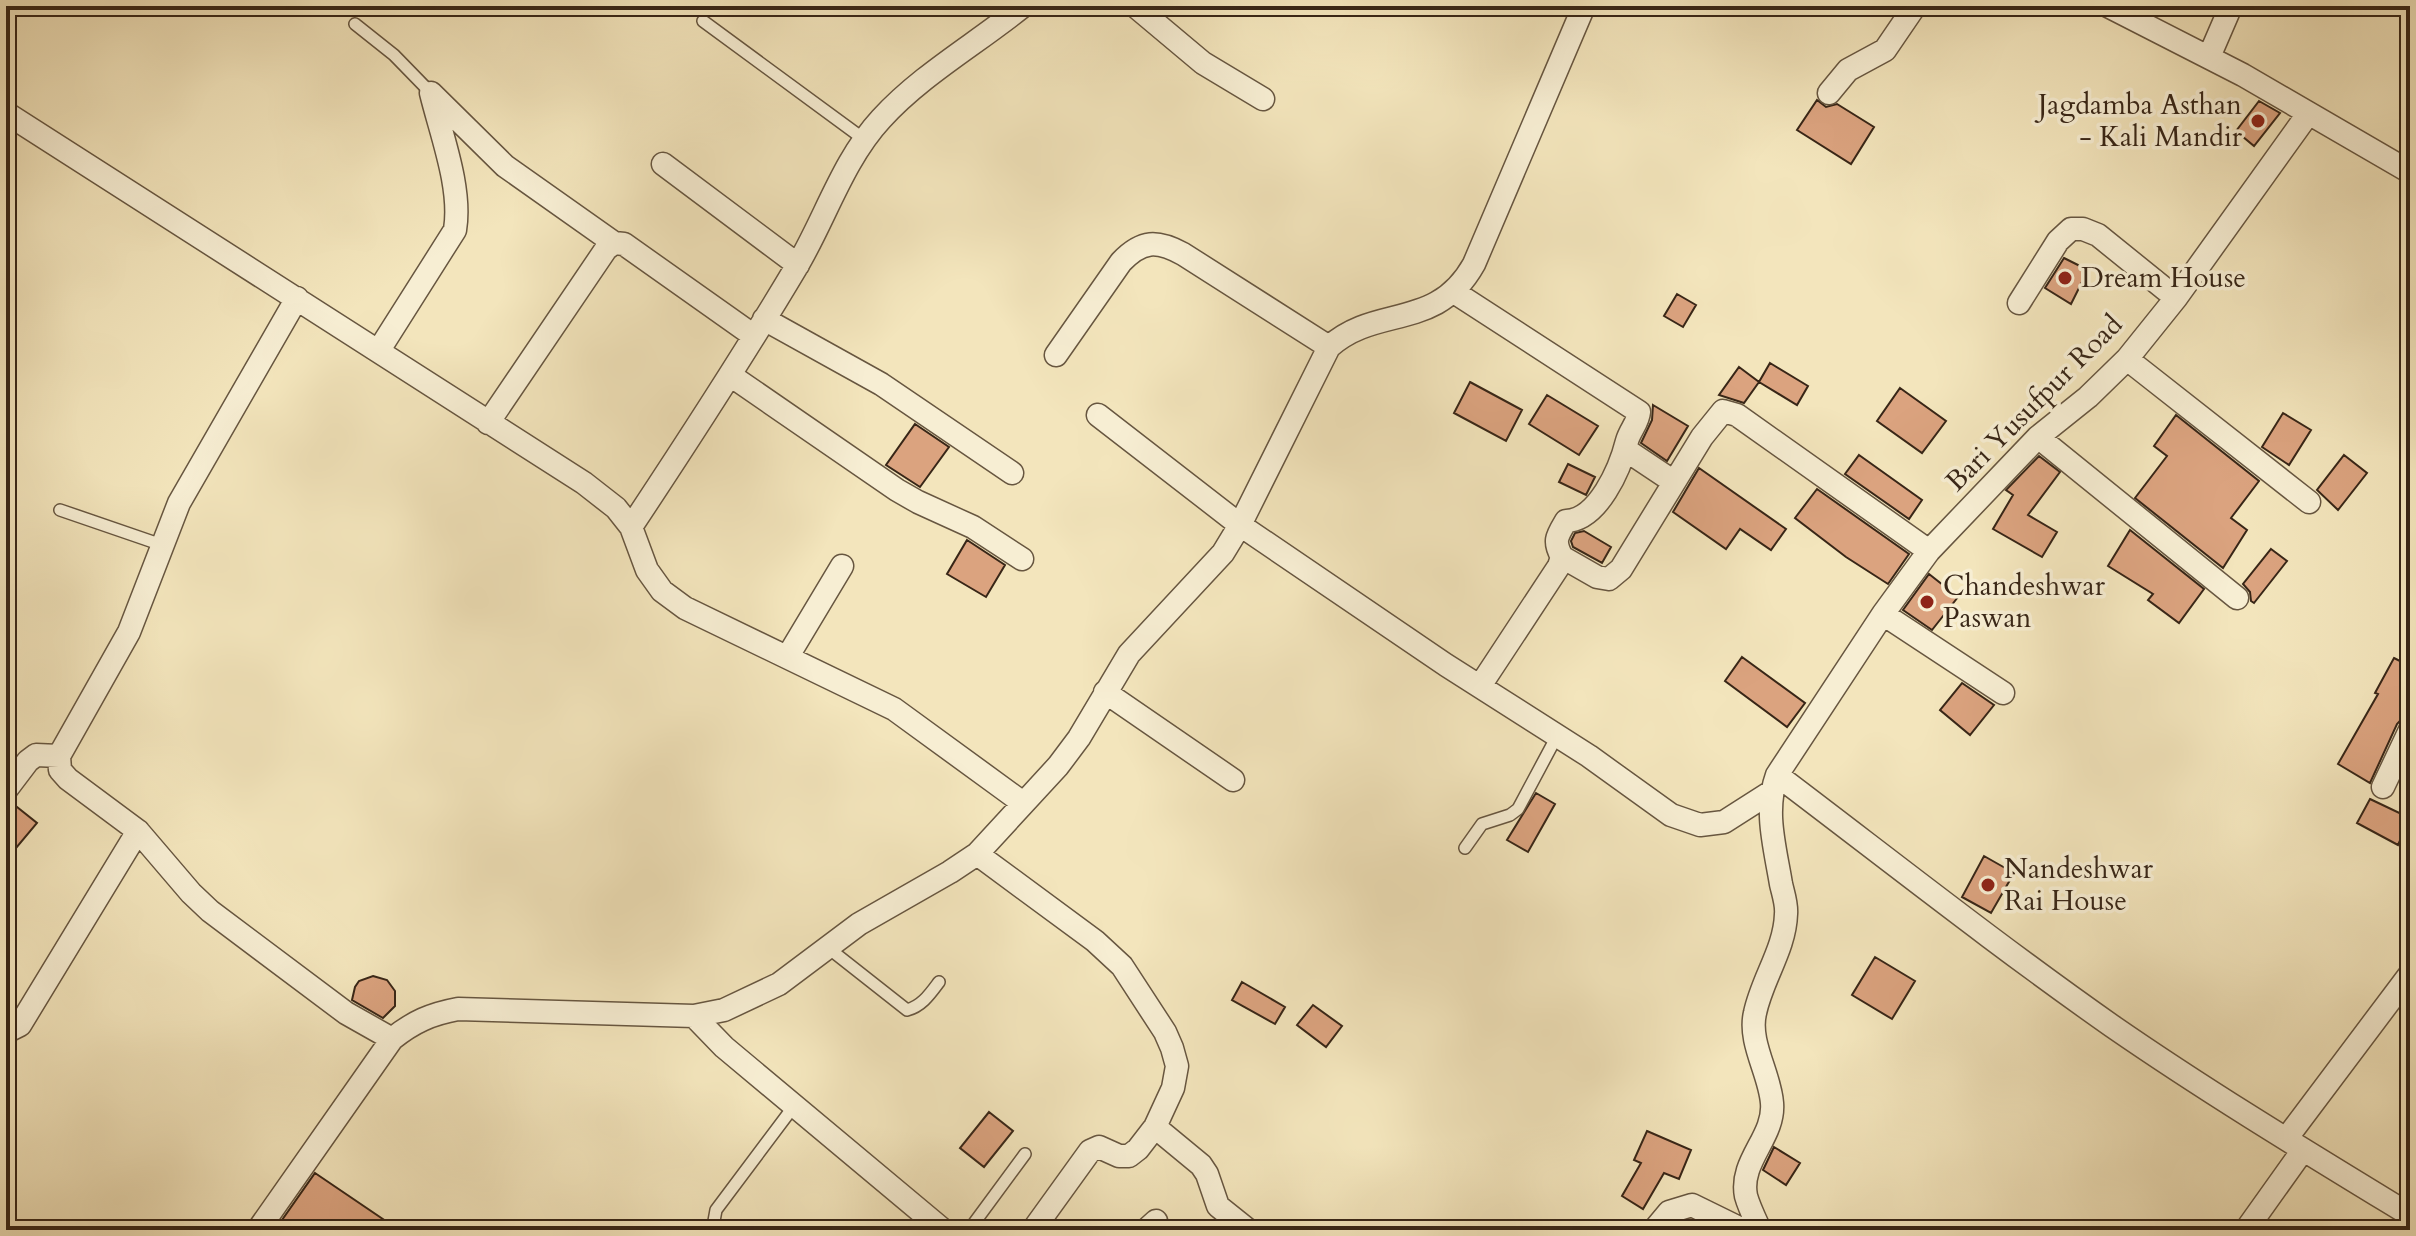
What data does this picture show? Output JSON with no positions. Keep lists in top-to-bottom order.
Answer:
{
  "streets": {
    "street": ["Bari Yusufpur Road"]
  },
  "places": [
    "Jagdamba Asthan - Kali Mandir",
    "Dream House",
    "Chandeshwar Paswan",
    "Nandeshwar Rai House"
  ]
}
